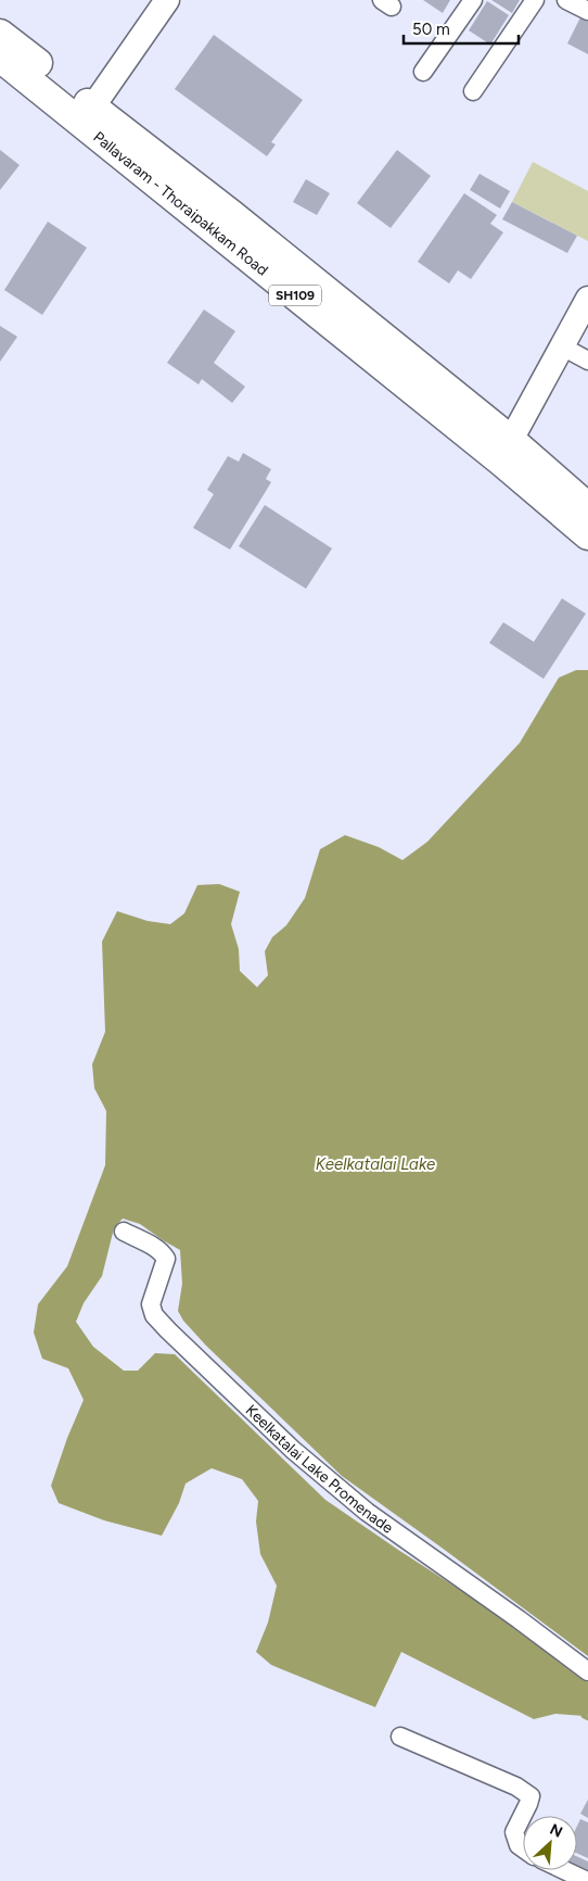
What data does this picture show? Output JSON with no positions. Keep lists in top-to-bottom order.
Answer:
{
  "streets": {
    "main road": ["Pallavaram - Thoraipakkam Road", "SH109"],
    "street": ["Keelkatalai Lake Promenade"]
  },
  "water": ["Keelkatalai Lake"],
  "scale_bar": "50 m",
  "north": "top right"
}
